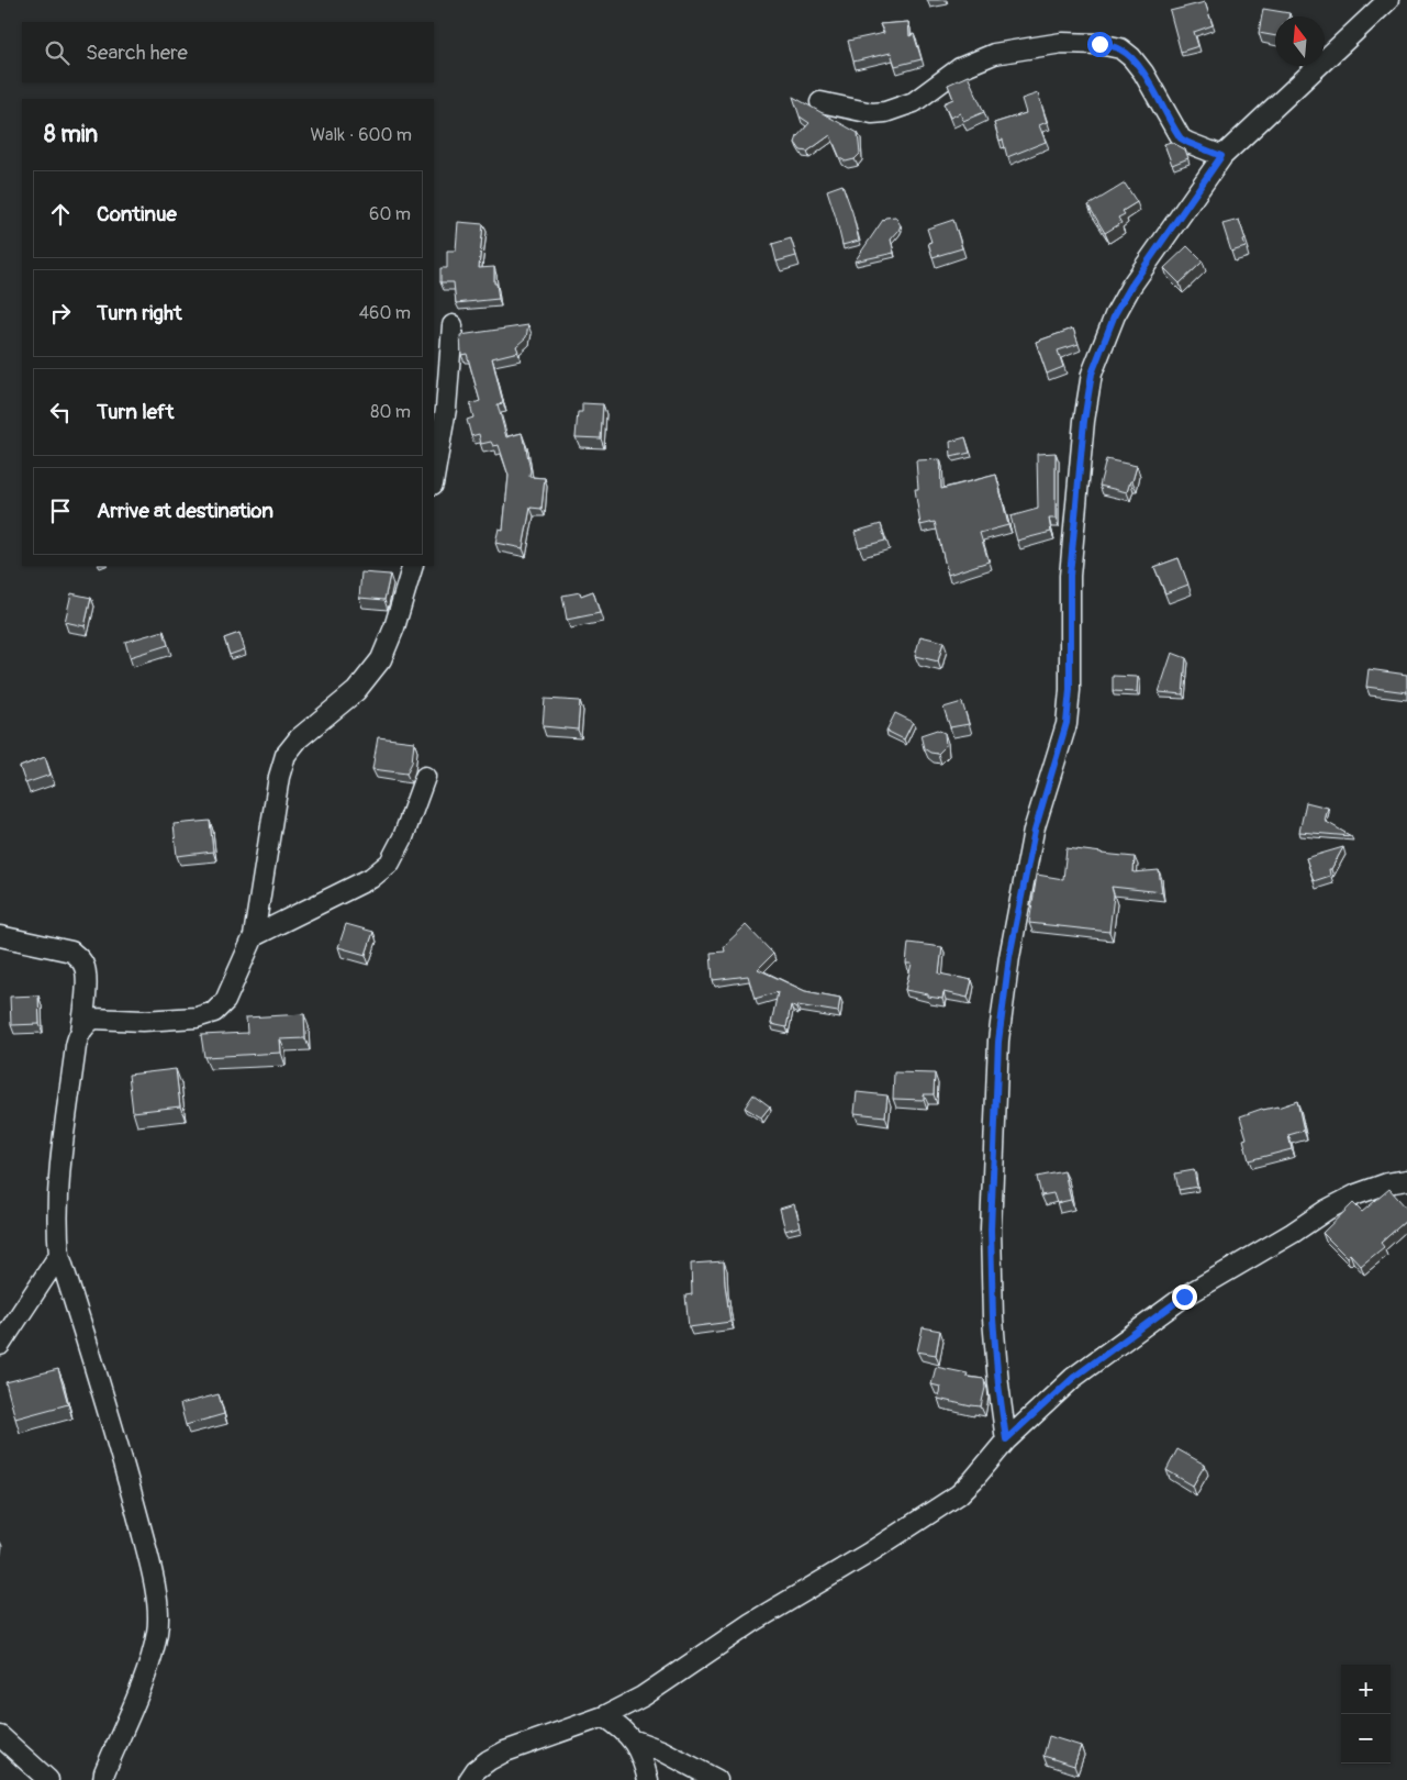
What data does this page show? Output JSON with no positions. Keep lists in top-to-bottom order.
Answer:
{
  "north": "top",
  "page": {
    "search": "Search here",
    "heading": ["8 min", "Walk · 600 m"],
    "list": [
      ["Continue", "60 m"],
      ["Turn right", "460 m"],
      ["Turn left", "80 m"],
      "Arrive at destination"
    ],
    "map_buttons": ["+", "−"]
  }
}
